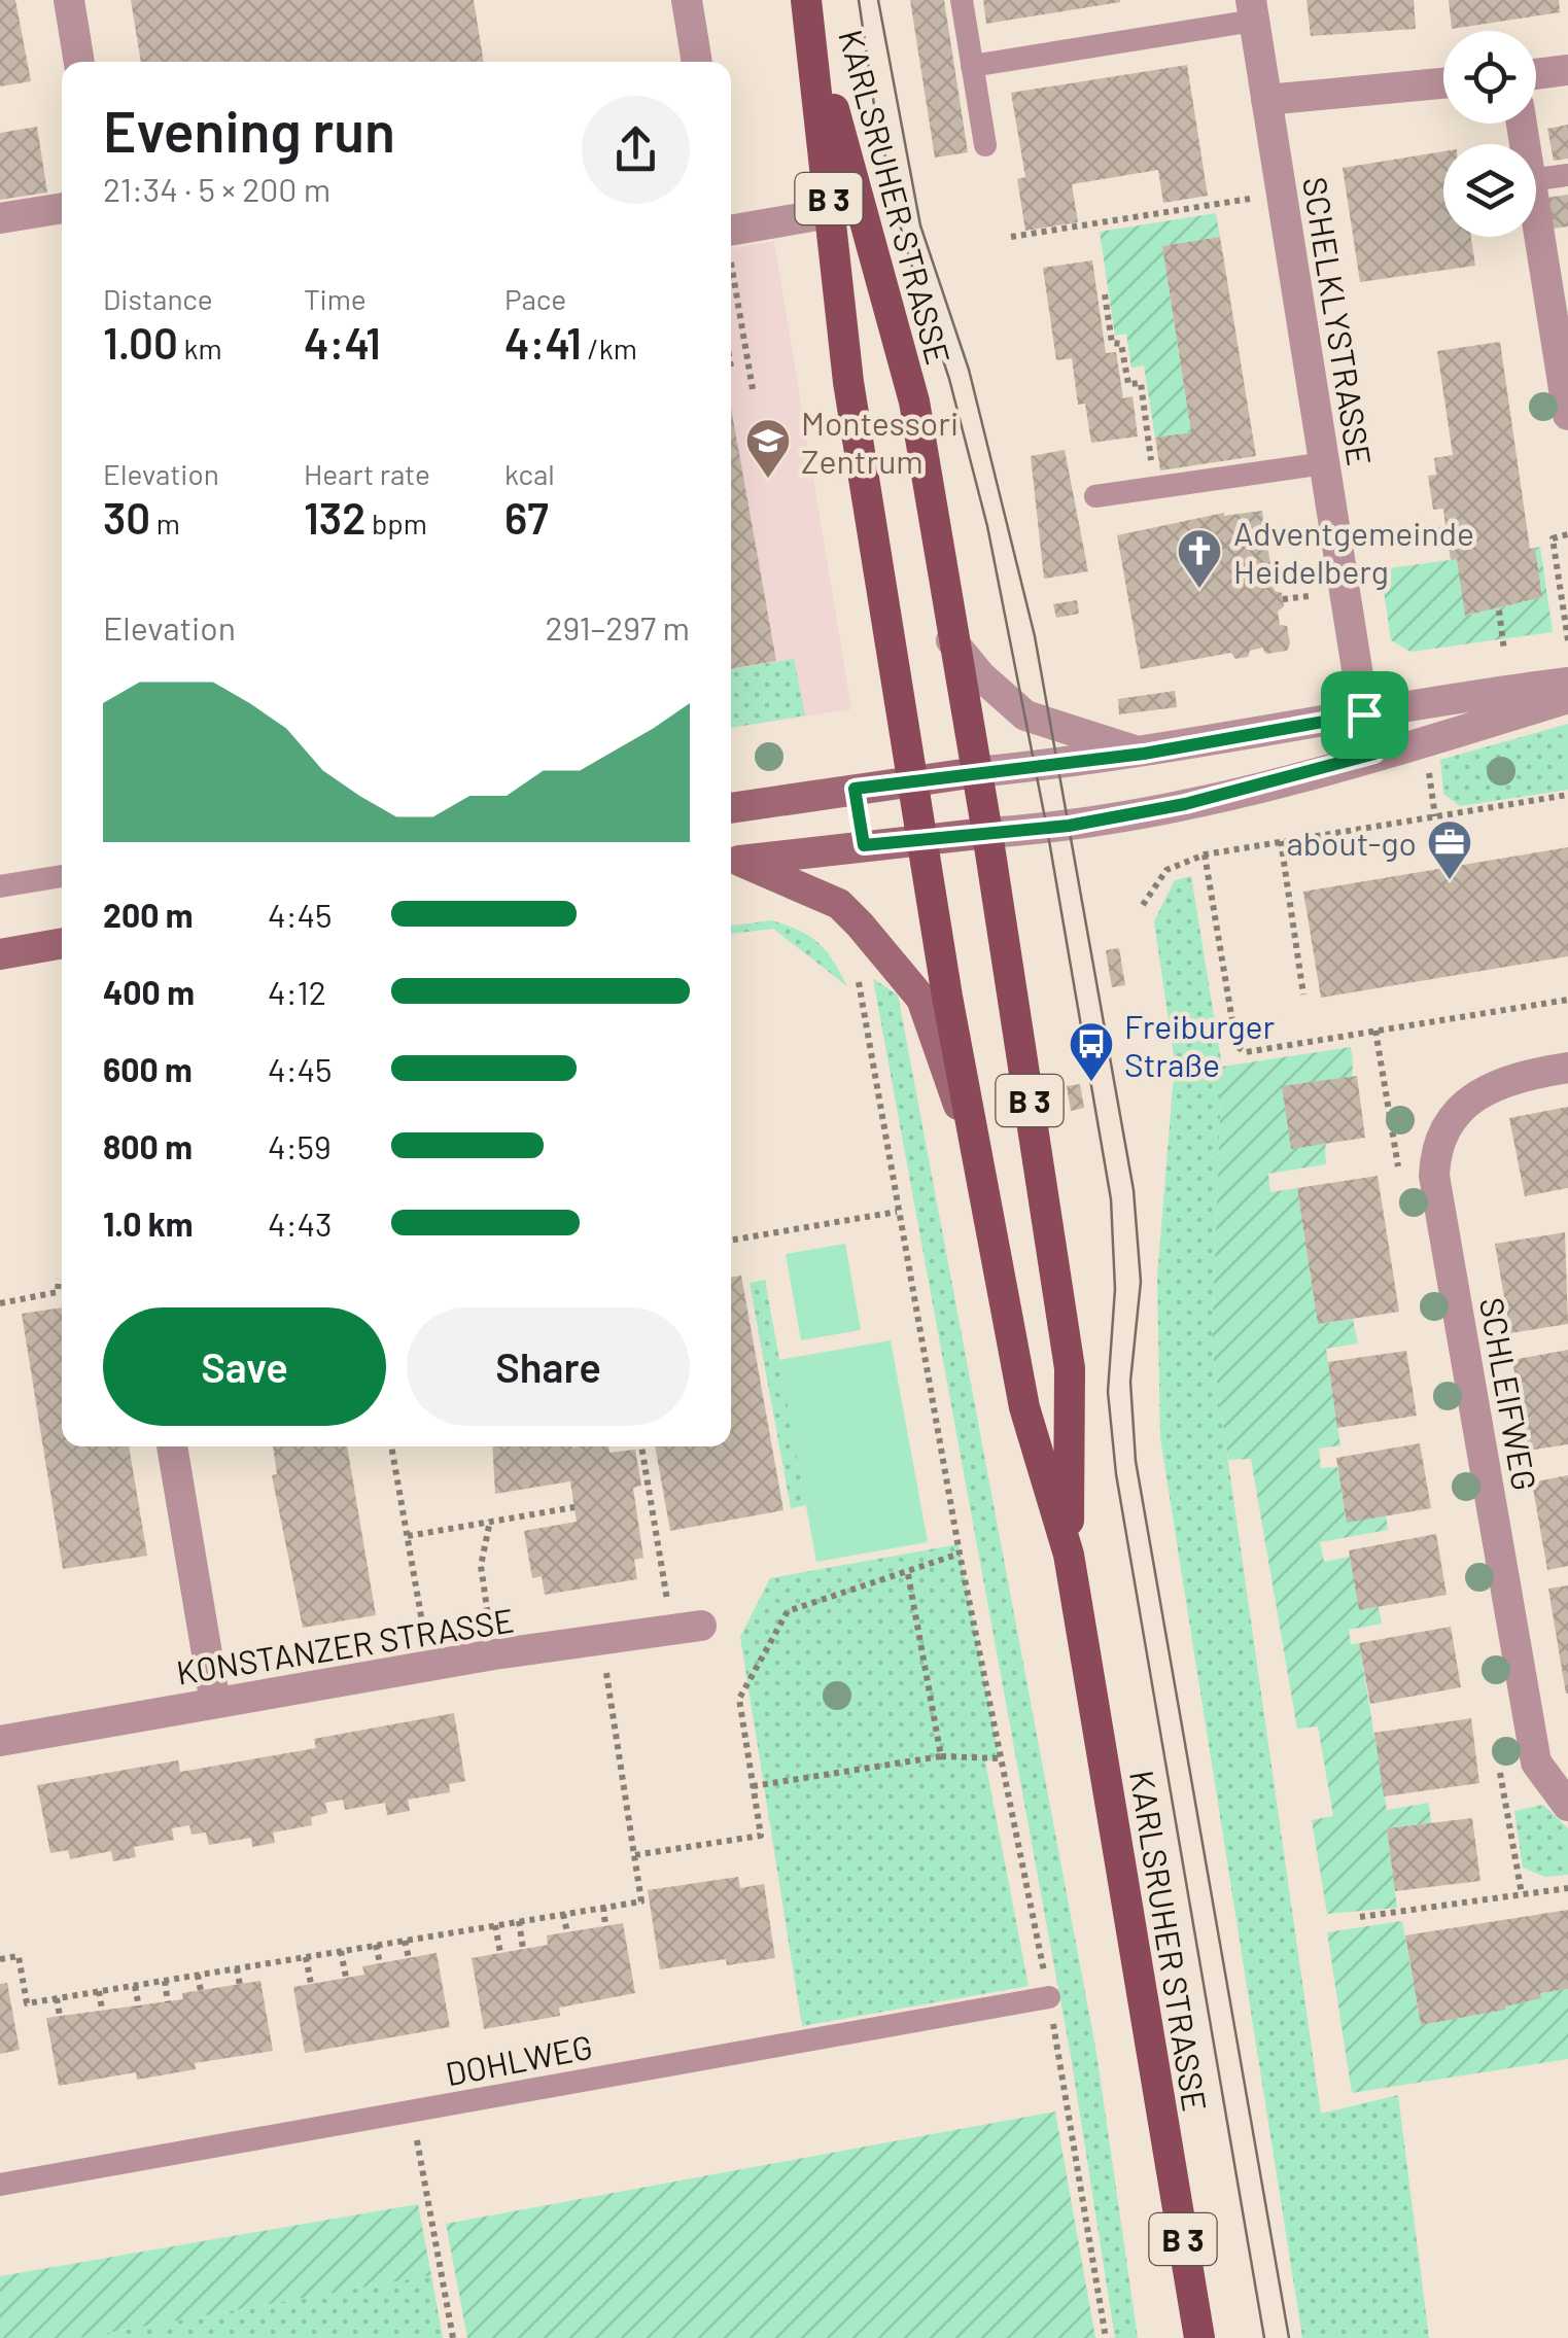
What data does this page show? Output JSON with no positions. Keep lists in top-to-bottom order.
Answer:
{
  "streets": {
    "main road": ["KARLSRUHER STRASSE", "B 3"],
    "street": ["SCHELKLYSTRASSE", "SCHLEIFWEG", "KONSTANZER STRASSE"],
    "lane": ["DOHLWEG"]
  },
  "places": {
    "school or university": ["Montessori Zentrum"],
    "church": ["Adventgemeinde Heidelberg"],
    "office": ["about-go"],
    "bus stop": ["Freiburger Straße"]
  },
  "page": {
    "heading": ["Evening run", "21:34 · 5 × 200 m"],
    "stats": [
      ["Distance", "1.00 km"],
      ["Time", "4:41"],
      ["Pace", "4:41 /km"],
      ["Elevation", "30 m"],
      ["Heart rate", "132 bpm"],
      ["kcal", "67"]
    ],
    "chart": ["Elevation", "291–297 m"],
    "list": [
      {
        "name": "200 m",
        "note": "4:45"
      },
      {
        "name": "400 m",
        "note": "4:12"
      },
      {
        "name": "600 m",
        "note": "4:45"
      },
      {
        "name": "800 m",
        "note": "4:59"
      },
      {
        "name": "1.0 km",
        "note": "4:43"
      }
    ],
    "buttons": ["Save", "Share"]
  }
}
